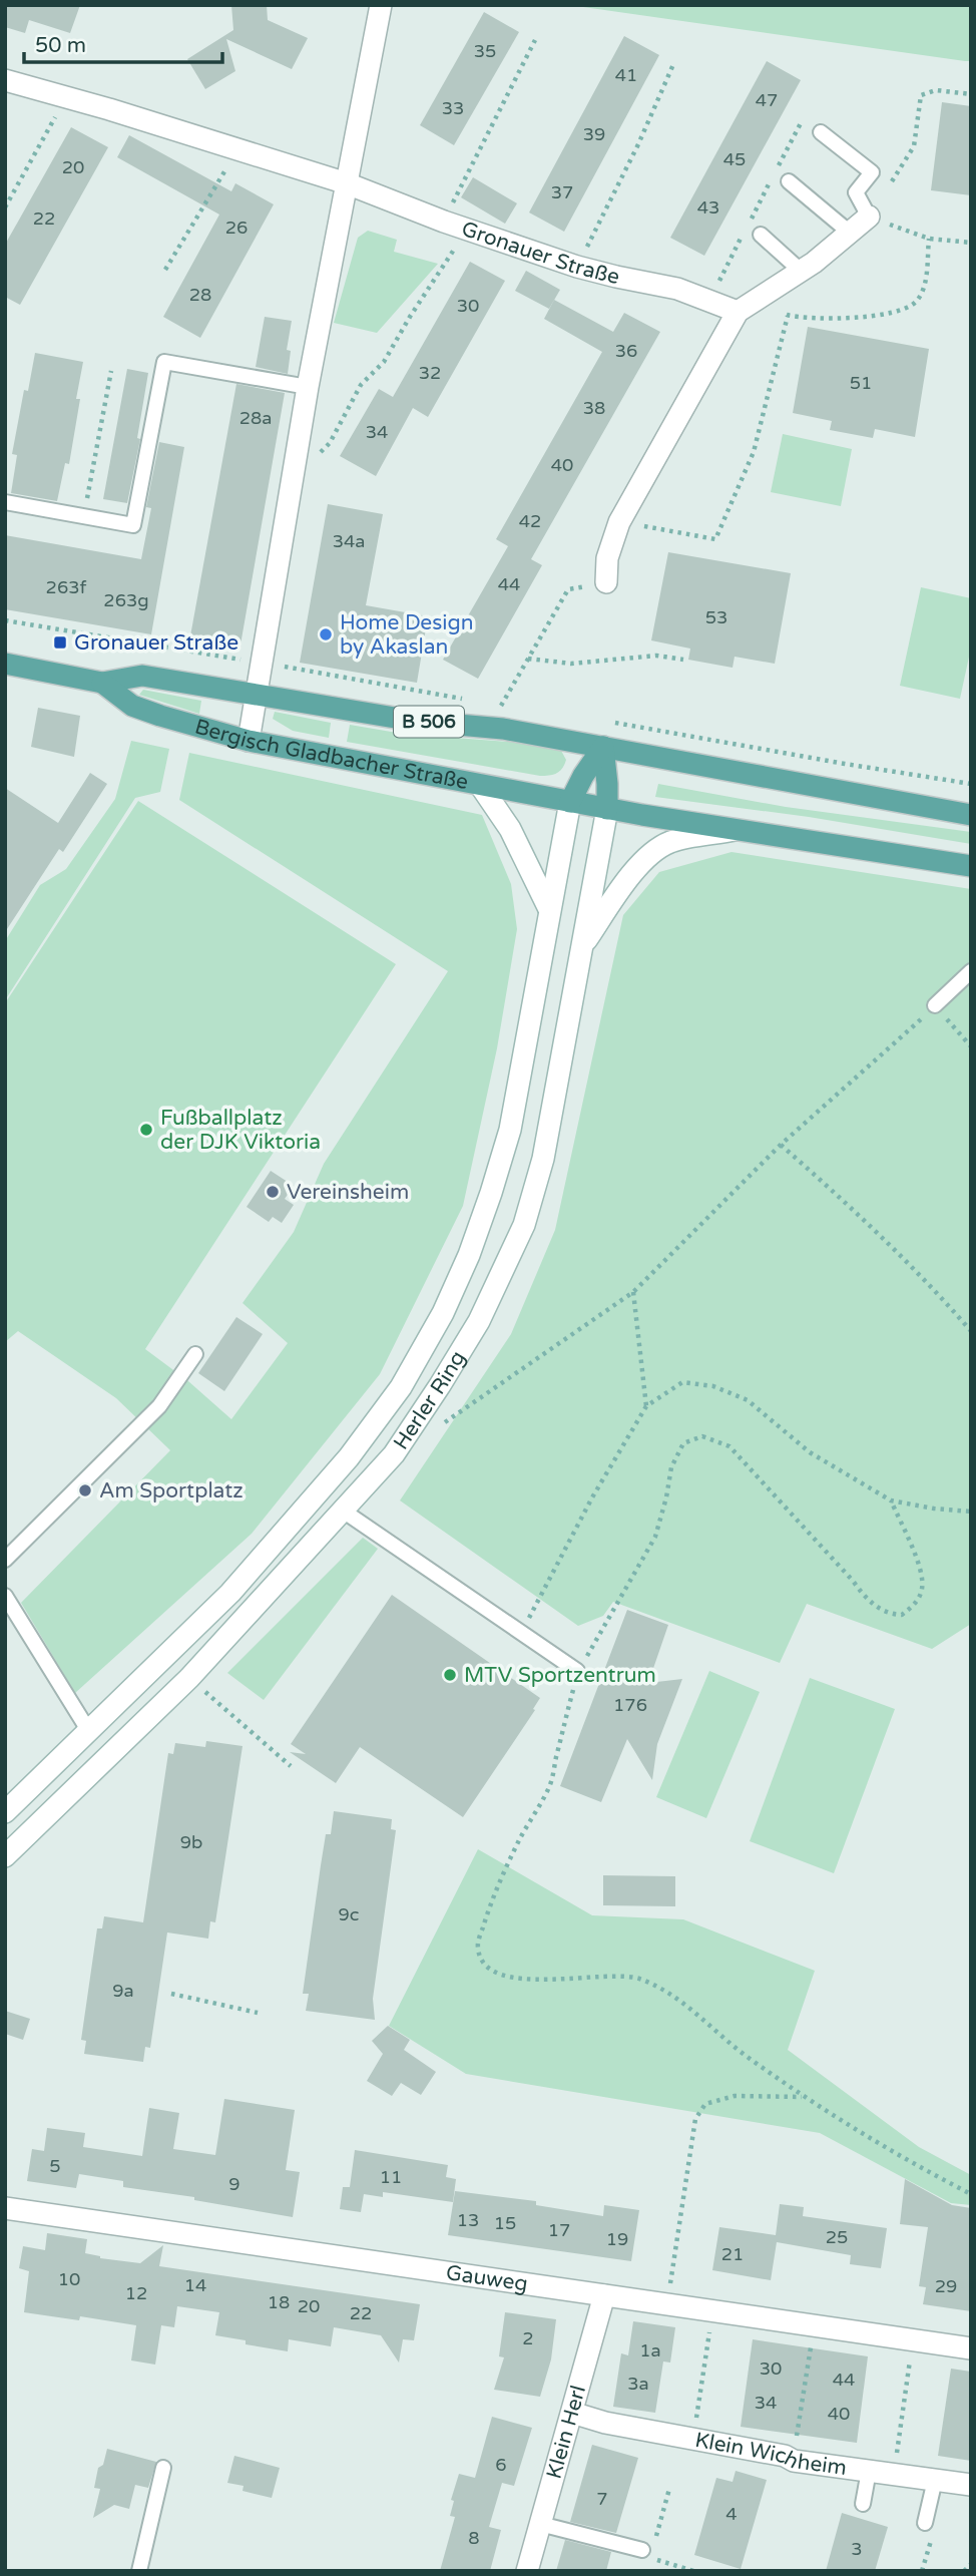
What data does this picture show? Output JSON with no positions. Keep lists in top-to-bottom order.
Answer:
{
  "streets": {
    "main road": ["B 506", "Bergisch Gladbacher Straße"],
    "street": [
      "Gronauer Straße",
      "Herler Ring",
      "Gauweg",
      "Klein Herl",
      "Klein Wichheim"
    ]
  },
  "crossings": [
    ["Bergisch Gladbacher Straße", "Herler Ring"],
    ["Gauweg", "Klein Herl"],
    ["Klein Herl", "Klein Wichheim"]
  ],
  "places": {
    "other": [
      "Home Design by Akaslan",
      "Fußballplatz der DJK Viktoria",
      "Vereinsheim",
      "Am Sportplatz",
      "MTV Sportzentrum"
    ],
    "transit": ["Gronauer Straße"]
  },
  "house_numbers": [
    "35",
    "41",
    "47",
    "33",
    "39",
    "45",
    "20",
    "37",
    "43",
    "22",
    "26",
    "28",
    "30",
    "36",
    "32",
    "51",
    "38",
    "28a",
    "34",
    "40",
    "42",
    "34a",
    "44",
    "263f",
    "263g",
    "53",
    "176",
    "9b",
    "9c",
    "9a",
    "5",
    "11",
    "9",
    "13",
    "15",
    "17",
    "25",
    "19",
    "21",
    "10",
    "14",
    "29",
    "12",
    "18",
    "20",
    "22",
    "2",
    "1a",
    "30",
    "44",
    "3a",
    "34",
    "40",
    "6",
    "7",
    "4",
    "8",
    "3"
  ],
  "scale_bar": "50 m"
}
